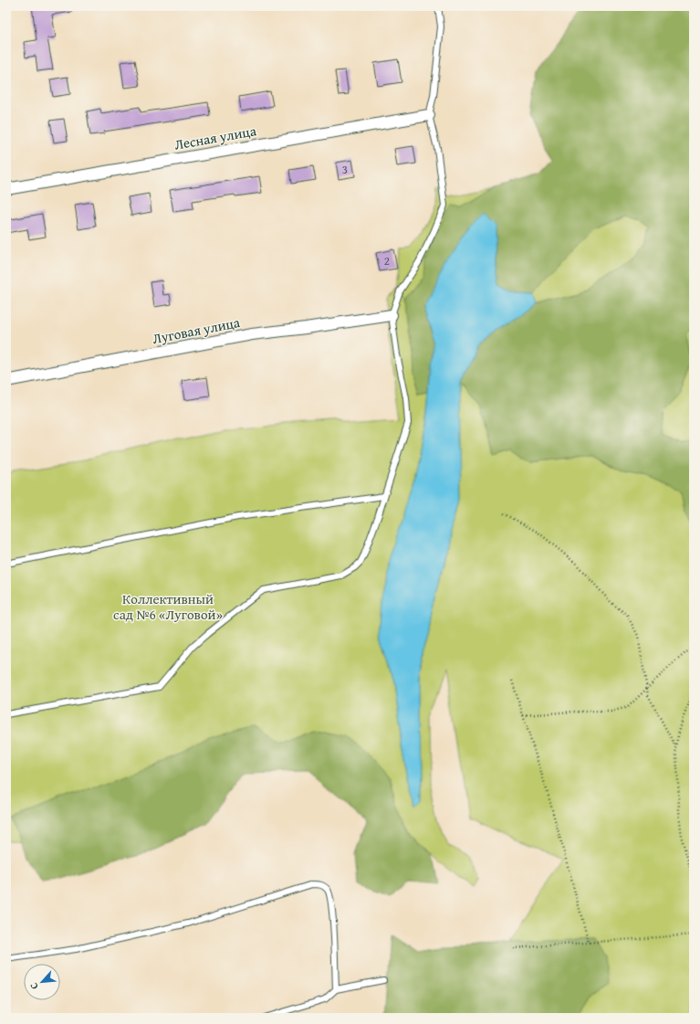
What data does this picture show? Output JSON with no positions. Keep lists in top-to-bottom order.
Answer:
{
  "streets": {
    "street": ["Лесная улица", "Луговая улица"]
  },
  "parks": ["Коллективный сад №6 «Луговой»"],
  "house_numbers": ["3", "2"],
  "north": "bottom left"
}
